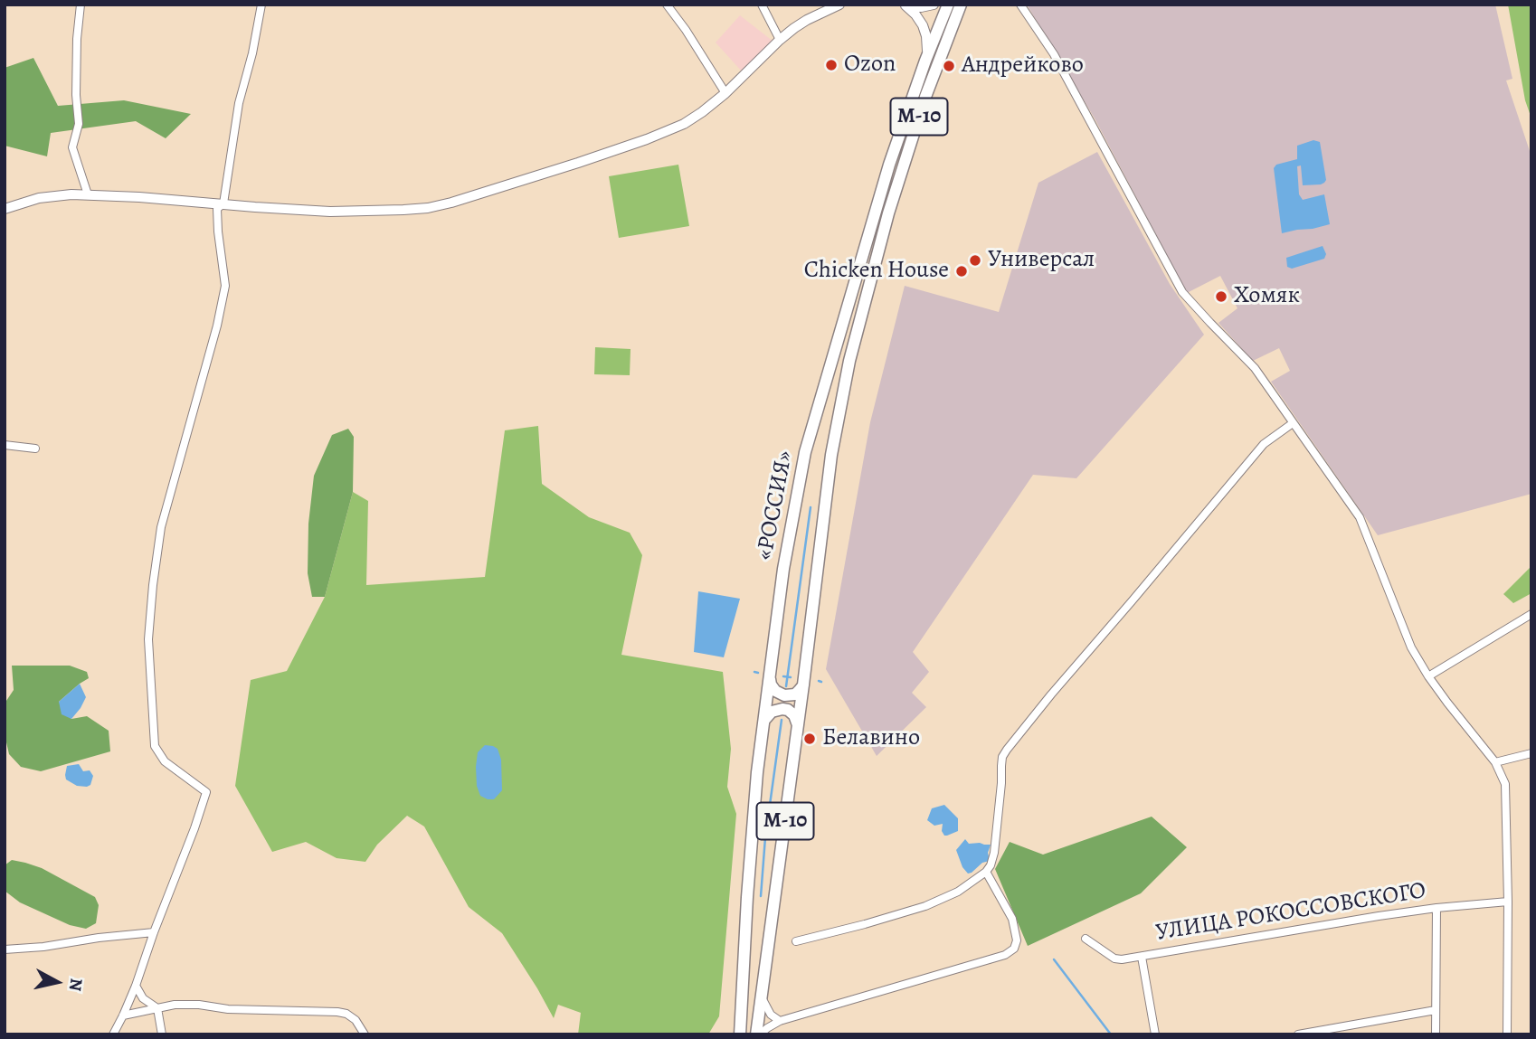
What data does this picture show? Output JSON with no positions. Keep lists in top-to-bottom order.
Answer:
{
  "streets": {
    "highway": ["М-10", "«РОССИЯ»"],
    "street": ["УЛИЦА РОКОССОВСКОГО"]
  },
  "places": [
    "Ozon",
    "Андрейково",
    "Универсал",
    "Chicken House",
    "Хомяк",
    "Белавино"
  ],
  "north": "right"
}
